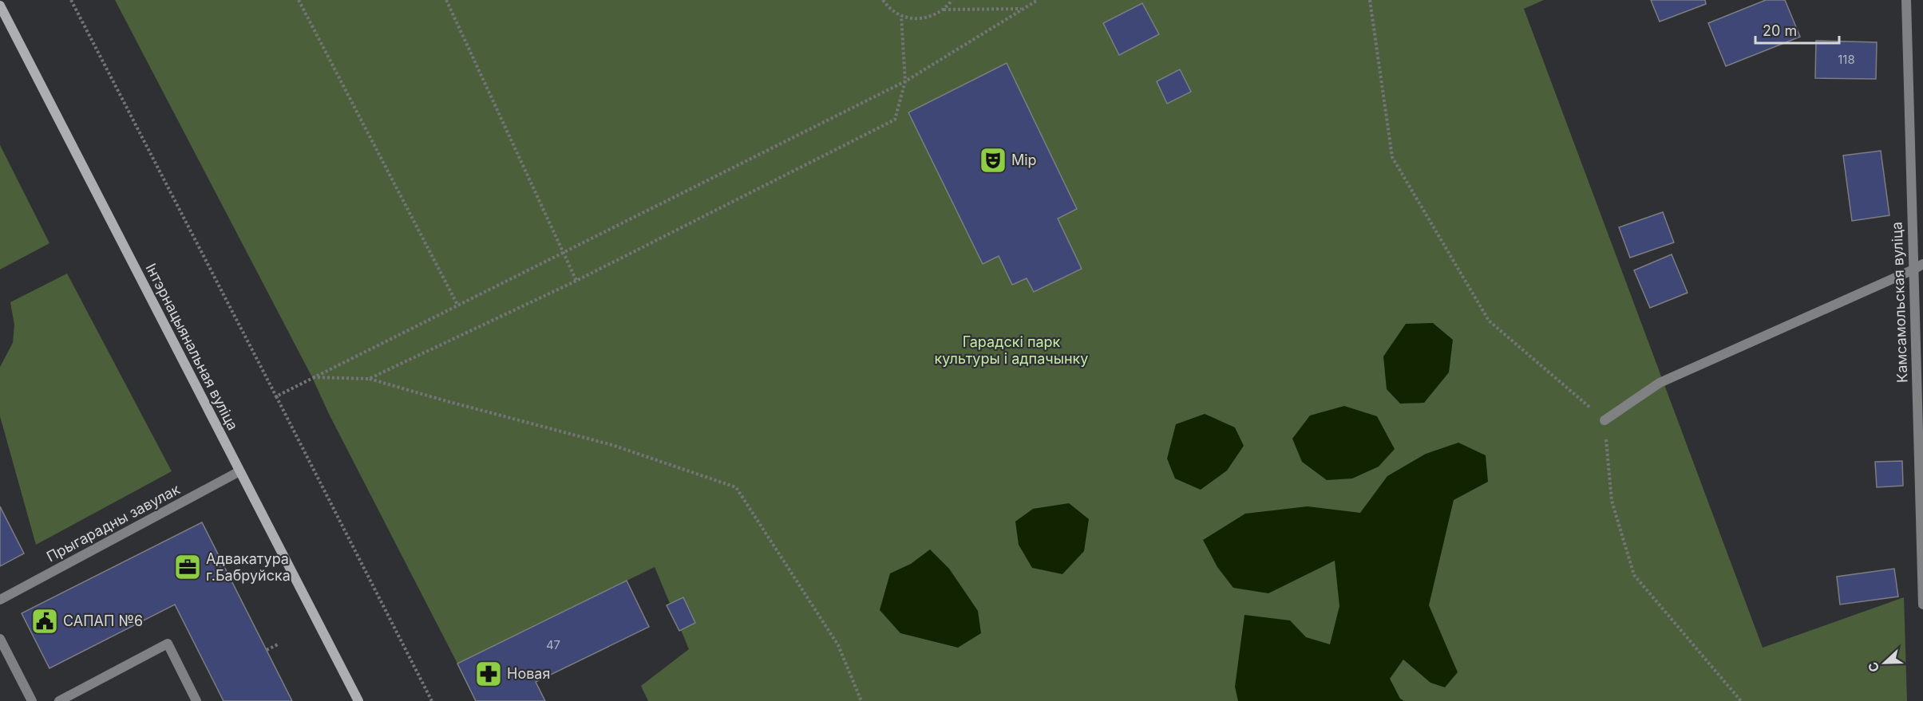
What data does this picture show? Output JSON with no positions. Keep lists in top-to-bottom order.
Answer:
{
  "streets": {
    "main road": ["Інтэрнацыянальная вуліца"],
    "street": ["Камсамольская вуліца", "Прыгарадны завулак"]
  },
  "crossings": [
    ["Інтэрнацыянальная вуліца", "Прыгарадны завулак"]
  ],
  "parks": ["Гарадскі парк культуры і адпачынку"],
  "places": {
    "theatre": ["Мір"],
    "office": ["Адвакатура г.Бабруйска"],
    "public building": ["САПАП №6"],
    "pharmacy": ["Новая"]
  },
  "house_numbers": ["118", "47"],
  "scale_bar": "20 m",
  "north": "left"
}
